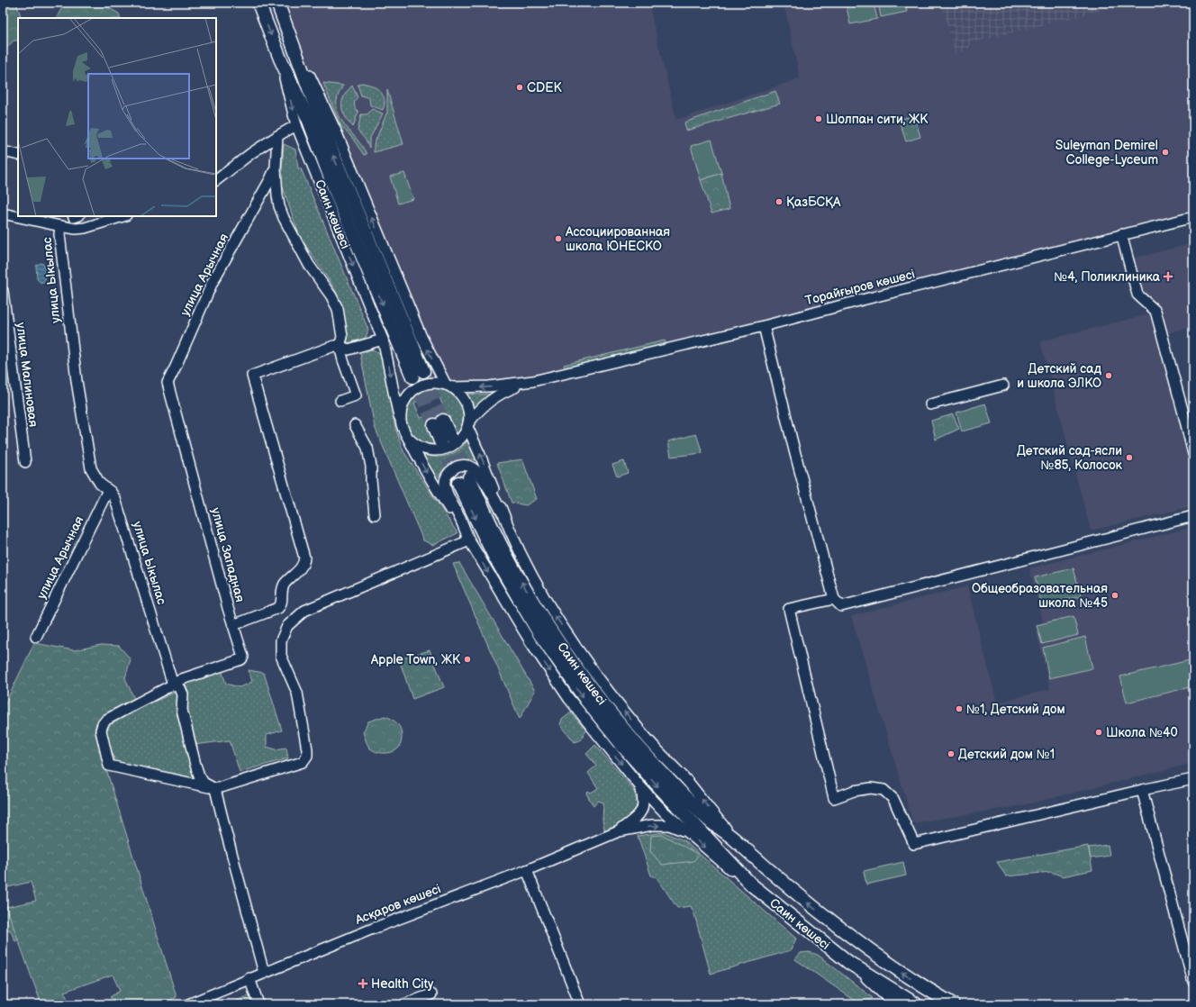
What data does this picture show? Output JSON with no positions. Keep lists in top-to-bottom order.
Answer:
{
  "streets": {
    "main road": ["Саин көшесі"],
    "street": [
      "улица Арычная",
      "улица Ыкылас",
      "Торайғыров көшесі",
      "улица Малиновая",
      "улица Западная",
      "Асқаров көшесі"
    ]
  },
  "crossings": [
    ["улица Арычная", "улица Ыкылас"],
    ["улица Арычная", "улица Западная"],
    ["улица Ыкылас", "улица Западная"]
  ],
  "places": {
    "other": [
      "CDEK",
      "Шолпан сити, ЖК",
      "Suleyman Demirel College-Lyceum",
      "ҚазБСҚА",
      "Ассоциированная школа ЮНЕСКО",
      "Детский сад и школа ЭЛКО",
      "Детский сад-ясли №85, Колосок",
      "Общеобразовательная школа №45",
      "Apple Town, ЖК",
      "№1, Детский дом",
      "Школа №40",
      "Детский дом №1"
    ],
    "health": ["№4, Поликлиника", "Health City"]
  }
}
